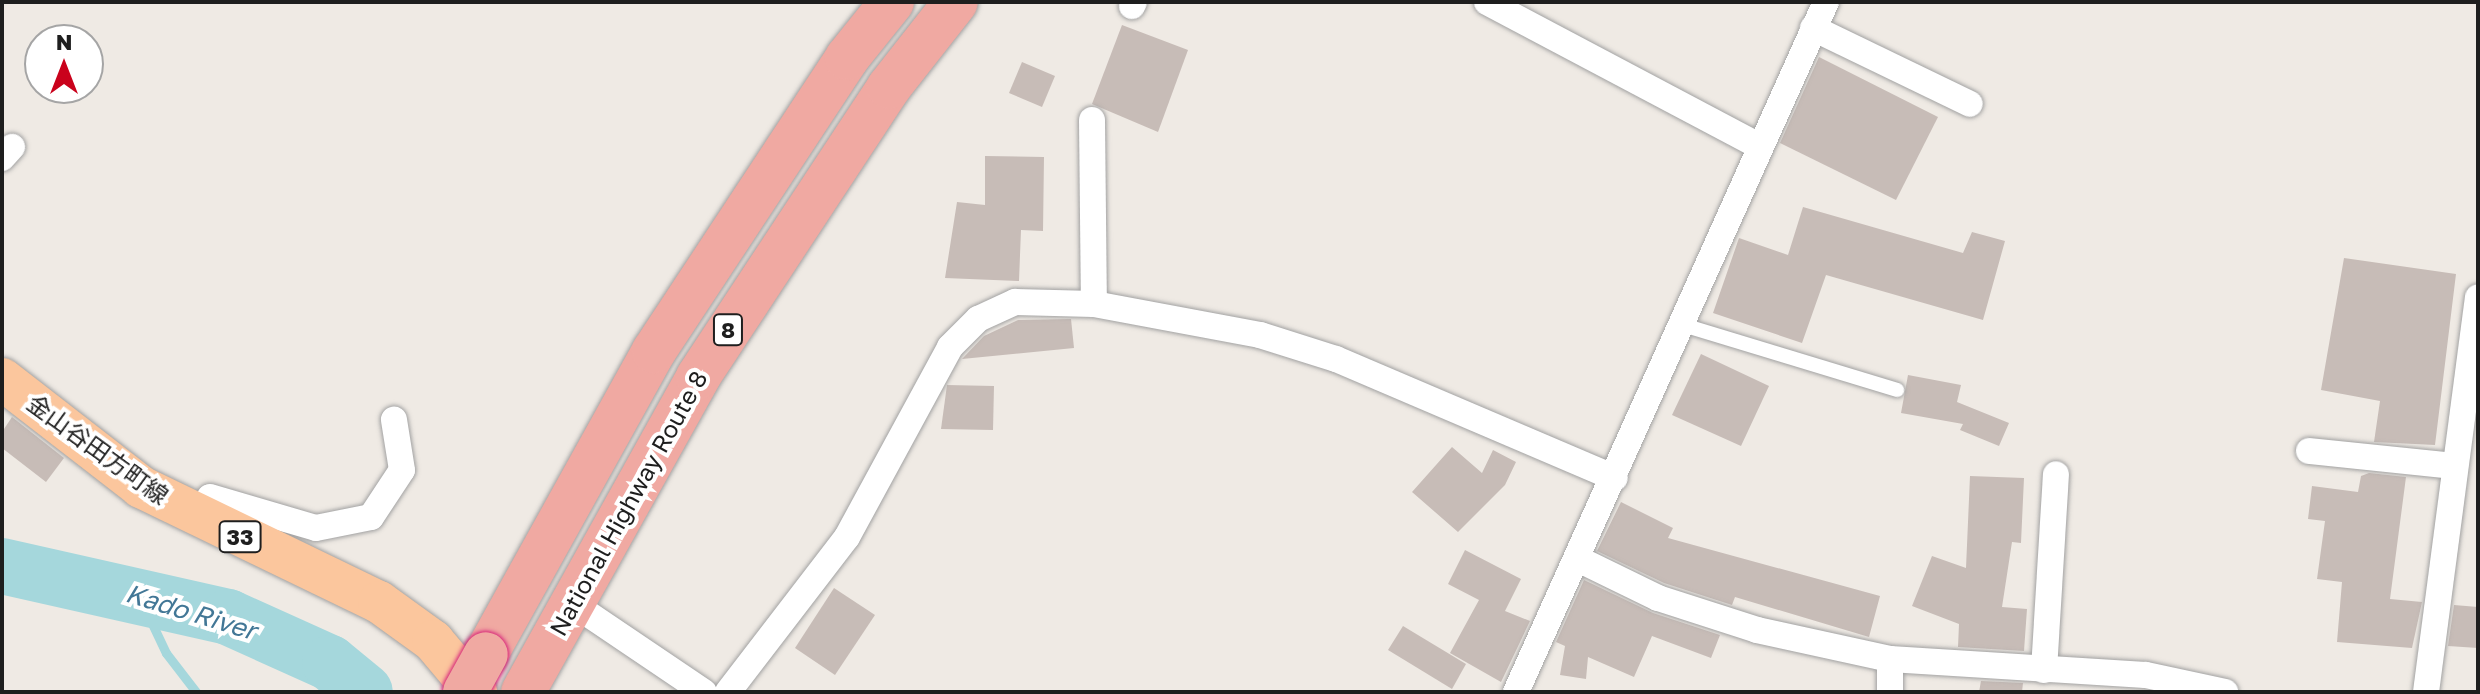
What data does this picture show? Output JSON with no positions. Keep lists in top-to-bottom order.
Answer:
{
  "streets": {
    "highway": ["8", "National Highway Route 8"],
    "main road": ["金山谷田方町線", "33"]
  },
  "crossings": [
    ["8", "金山谷田方町線"]
  ],
  "water": ["Kado River"],
  "north": "top"
}
